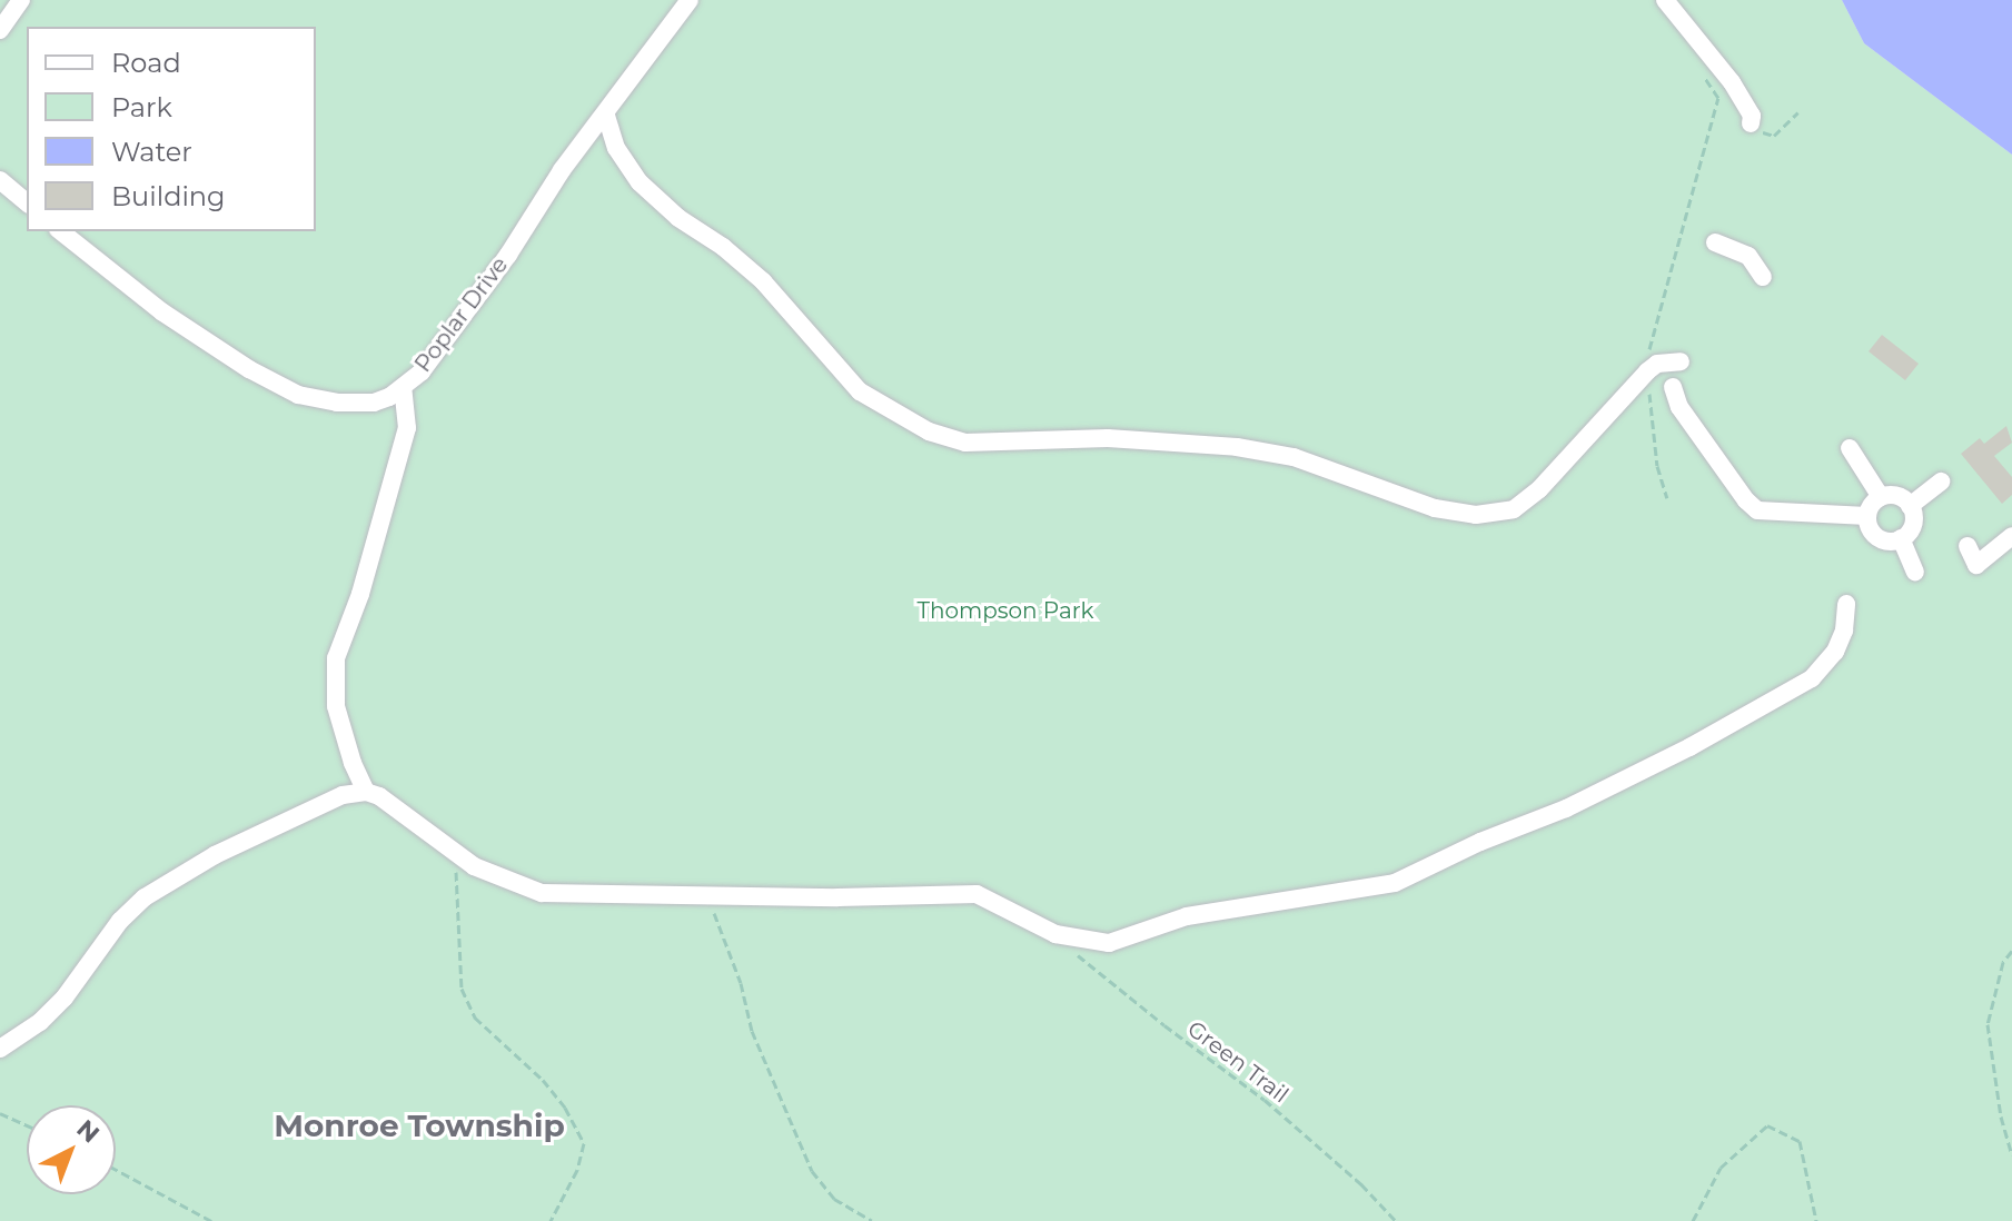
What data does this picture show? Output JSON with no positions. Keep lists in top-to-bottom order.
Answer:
{
  "streets": {
    "street": ["Poplar Drive"],
    "path": ["Green Trail"]
  },
  "districts": ["Monroe Township"],
  "parks": ["Thompson Park"],
  "legend": [
    "Road",
    "Park",
    "Water",
    "Building"
  ],
  "north": "top right"
}
